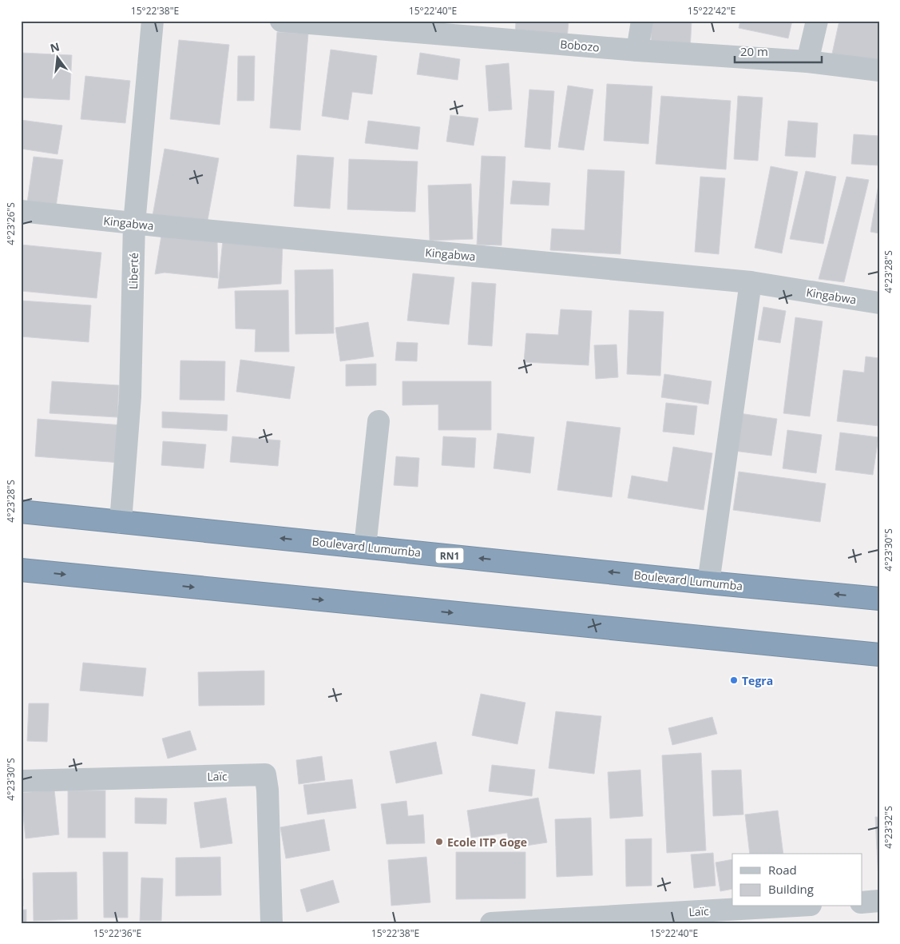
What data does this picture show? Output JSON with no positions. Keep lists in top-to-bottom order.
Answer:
{
  "streets": {
    "highway": ["Boulevard Lumumba", "RN1"],
    "street": [
      "Bobozo",
      "Kingabwa",
      "Liberté",
      "Laïc"
    ]
  },
  "crossings": [
    ["Kingabwa", "Liberté"],
    ["Liberté", "Boulevard Lumumba"]
  ],
  "places": ["Tegra", "Ecole ITP Goge"],
  "legend": ["Road", "Building"],
  "scale_bar": "20 m",
  "north": "top",
  "coordinates": [
    "15°22'38\"E",
    "15°22'40\"E",
    "15°22'42\"E",
    "4°23'26\"S",
    "4°23'28\"S",
    "4°23'30\"S",
    "4°23'32\"S",
    "15°22'36\"E"
  ]
}
